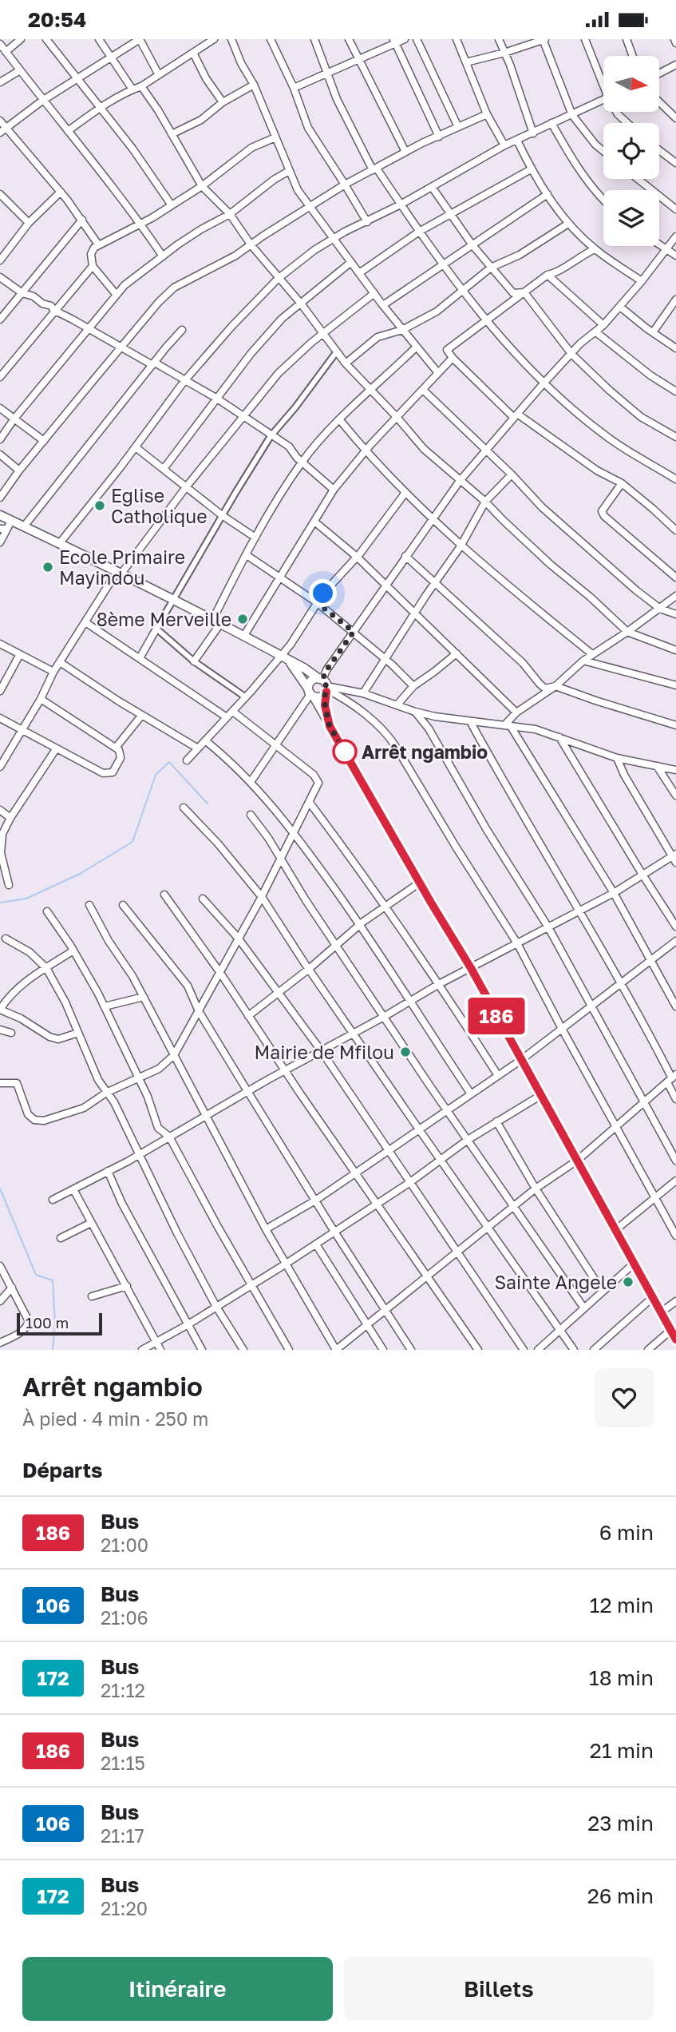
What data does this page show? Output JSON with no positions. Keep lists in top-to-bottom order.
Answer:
{
  "places": [
    "Eglise Catholique",
    "Ecole Primaire Mayindou",
    "8ème Merveille",
    "Arrêt ngambio",
    "Mairie de Mfilou",
    "Sainte Angele"
  ],
  "lines": ["bus line 186"],
  "scale_bar": "100 m",
  "north": "right",
  "page": {
    "status": "20:54",
    "on_map": "186",
    "scale": "100 m",
    "heading": [
      ["Arrêt ngambio", "À pied · 4 min · 250 m"],
      "Départs"
    ],
    "list": [
      {
        "mark": "186",
        "name": "Bus",
        "note": "21:00",
        "value": "6 min"
      },
      {
        "mark": "106",
        "name": "Bus",
        "note": "21:06",
        "value": "12 min"
      },
      {
        "mark": "172",
        "name": "Bus",
        "note": "21:12",
        "value": "18 min"
      },
      {
        "mark": "186",
        "name": "Bus",
        "note": "21:15",
        "value": "21 min"
      },
      {
        "mark": "106",
        "name": "Bus",
        "note": "21:17",
        "value": "23 min"
      },
      {
        "mark": "172",
        "name": "Bus",
        "note": "21:20",
        "value": "26 min"
      }
    ],
    "buttons": ["Itinéraire", "Billets"]
  }
}
